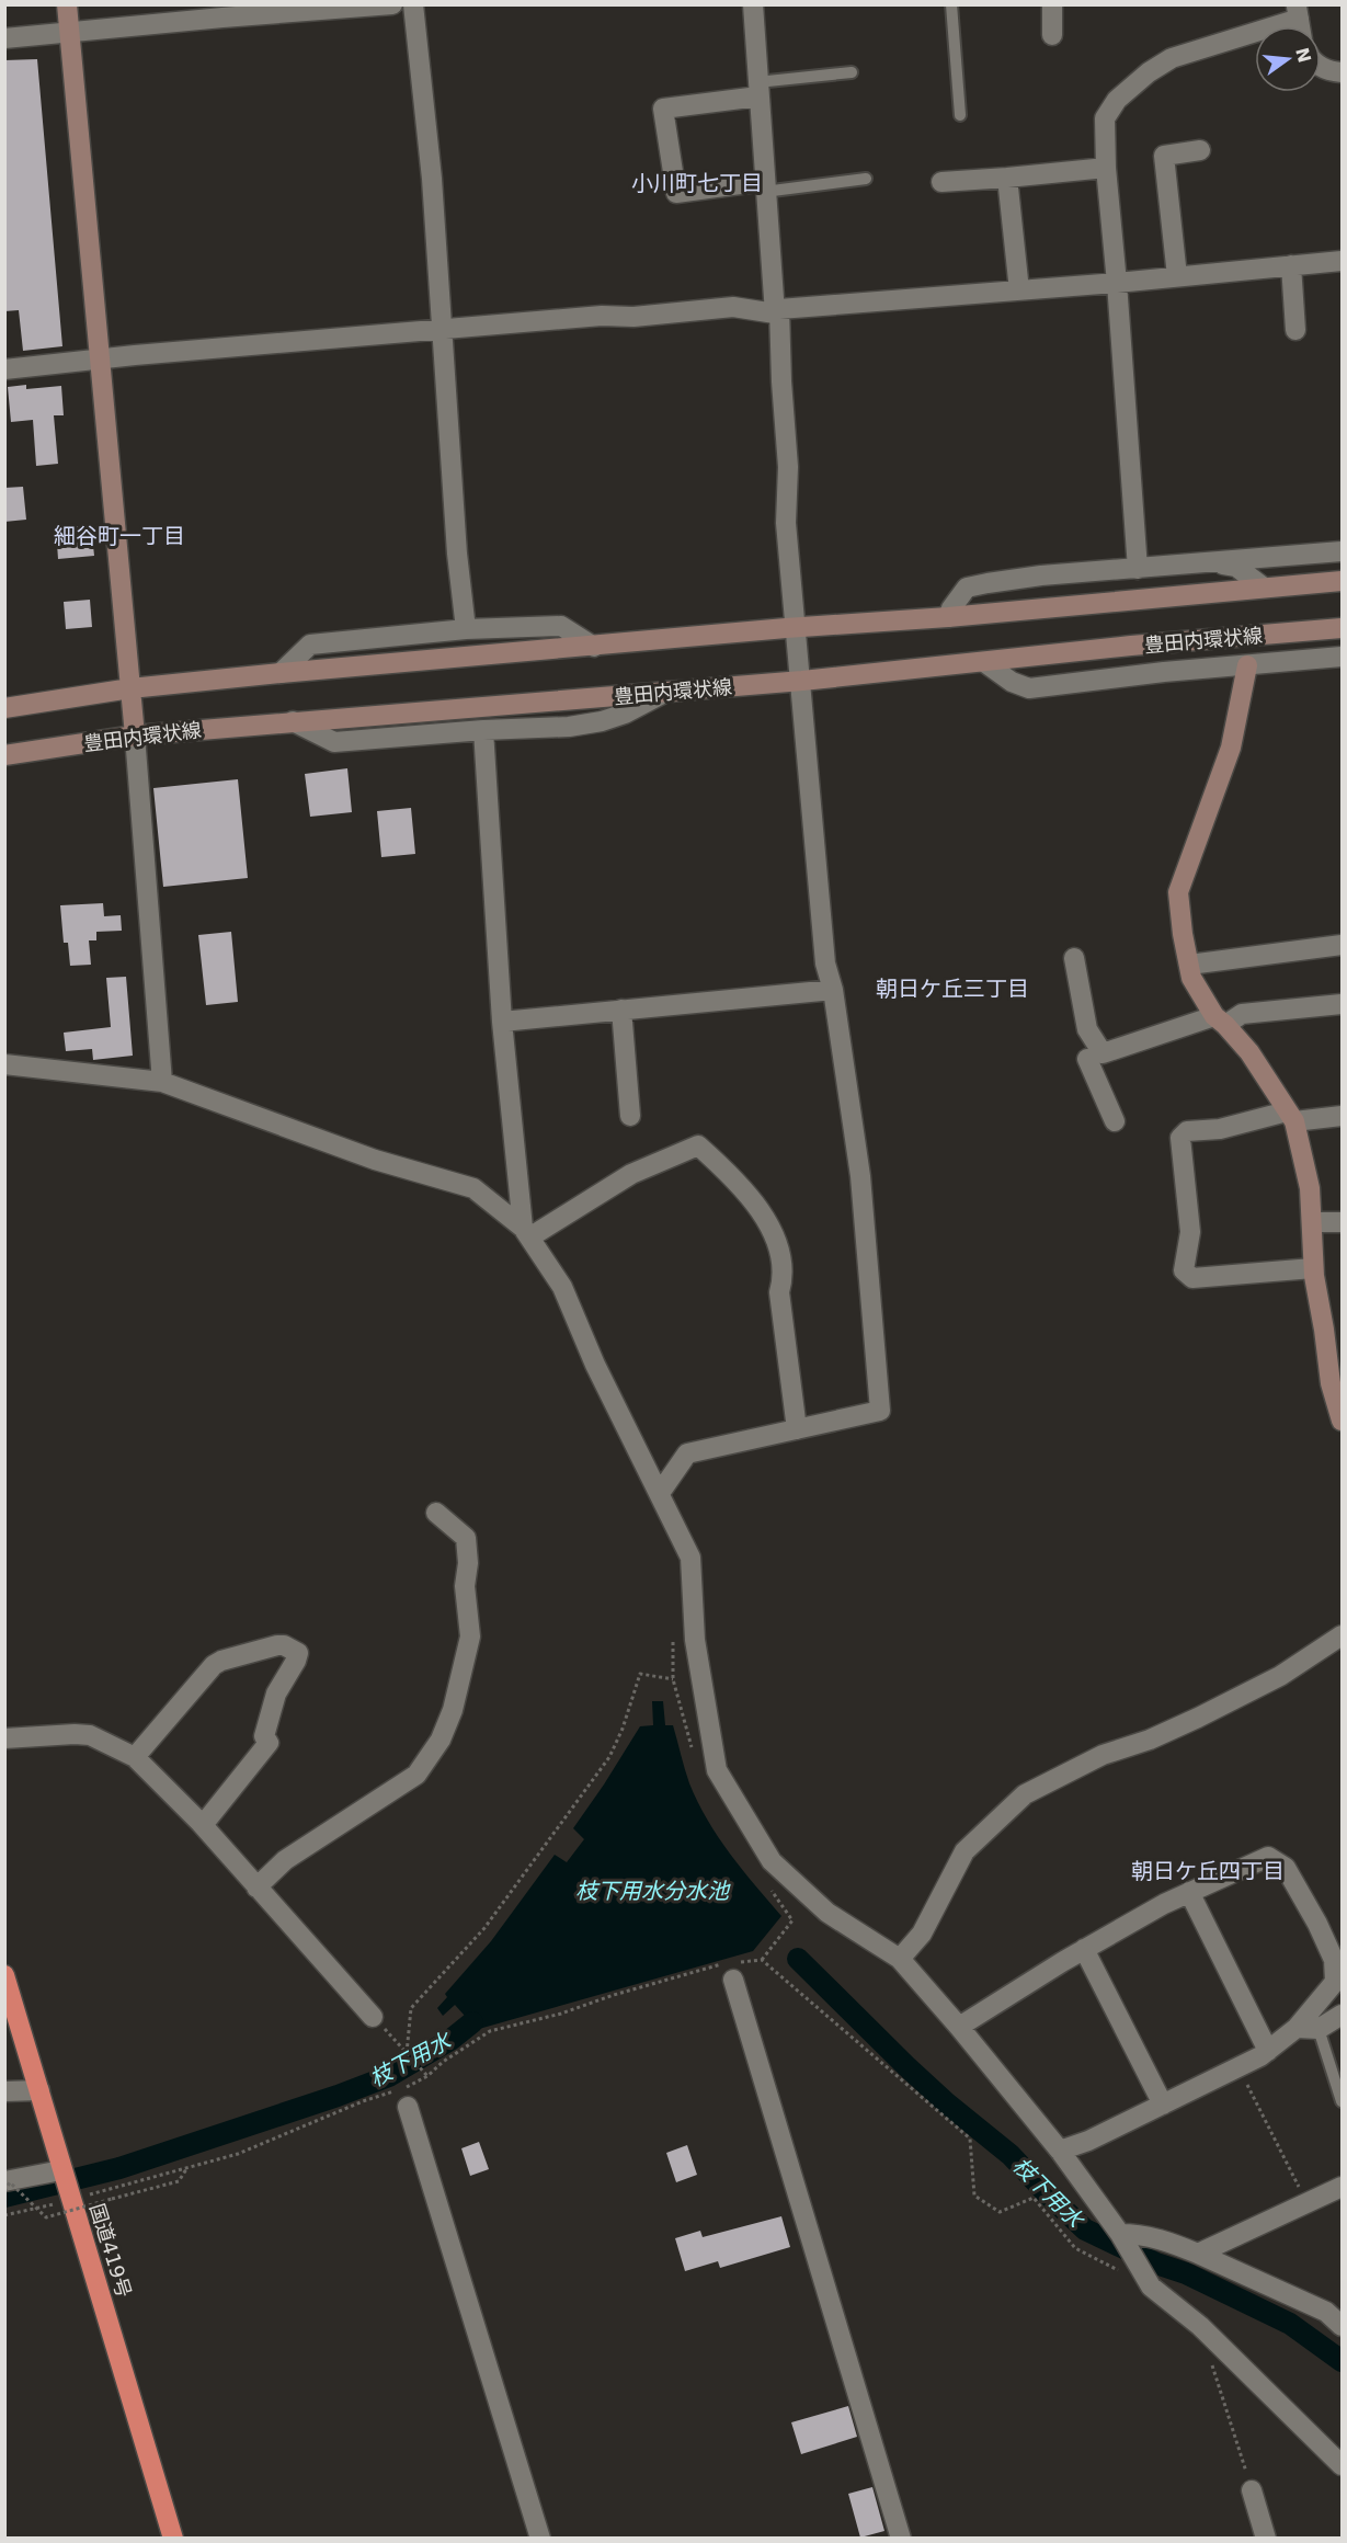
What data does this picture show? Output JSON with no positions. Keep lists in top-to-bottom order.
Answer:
{
  "streets": {
    "highway": ["国道419号"],
    "street": ["豊田内環状線"]
  },
  "districts": [
    "小川町七丁目",
    "細谷町一丁目",
    "朝日ケ丘三丁目",
    "朝日ケ丘四丁目"
  ],
  "water": ["枝下用水分水池", "枝下用水"],
  "north": "right"
}
